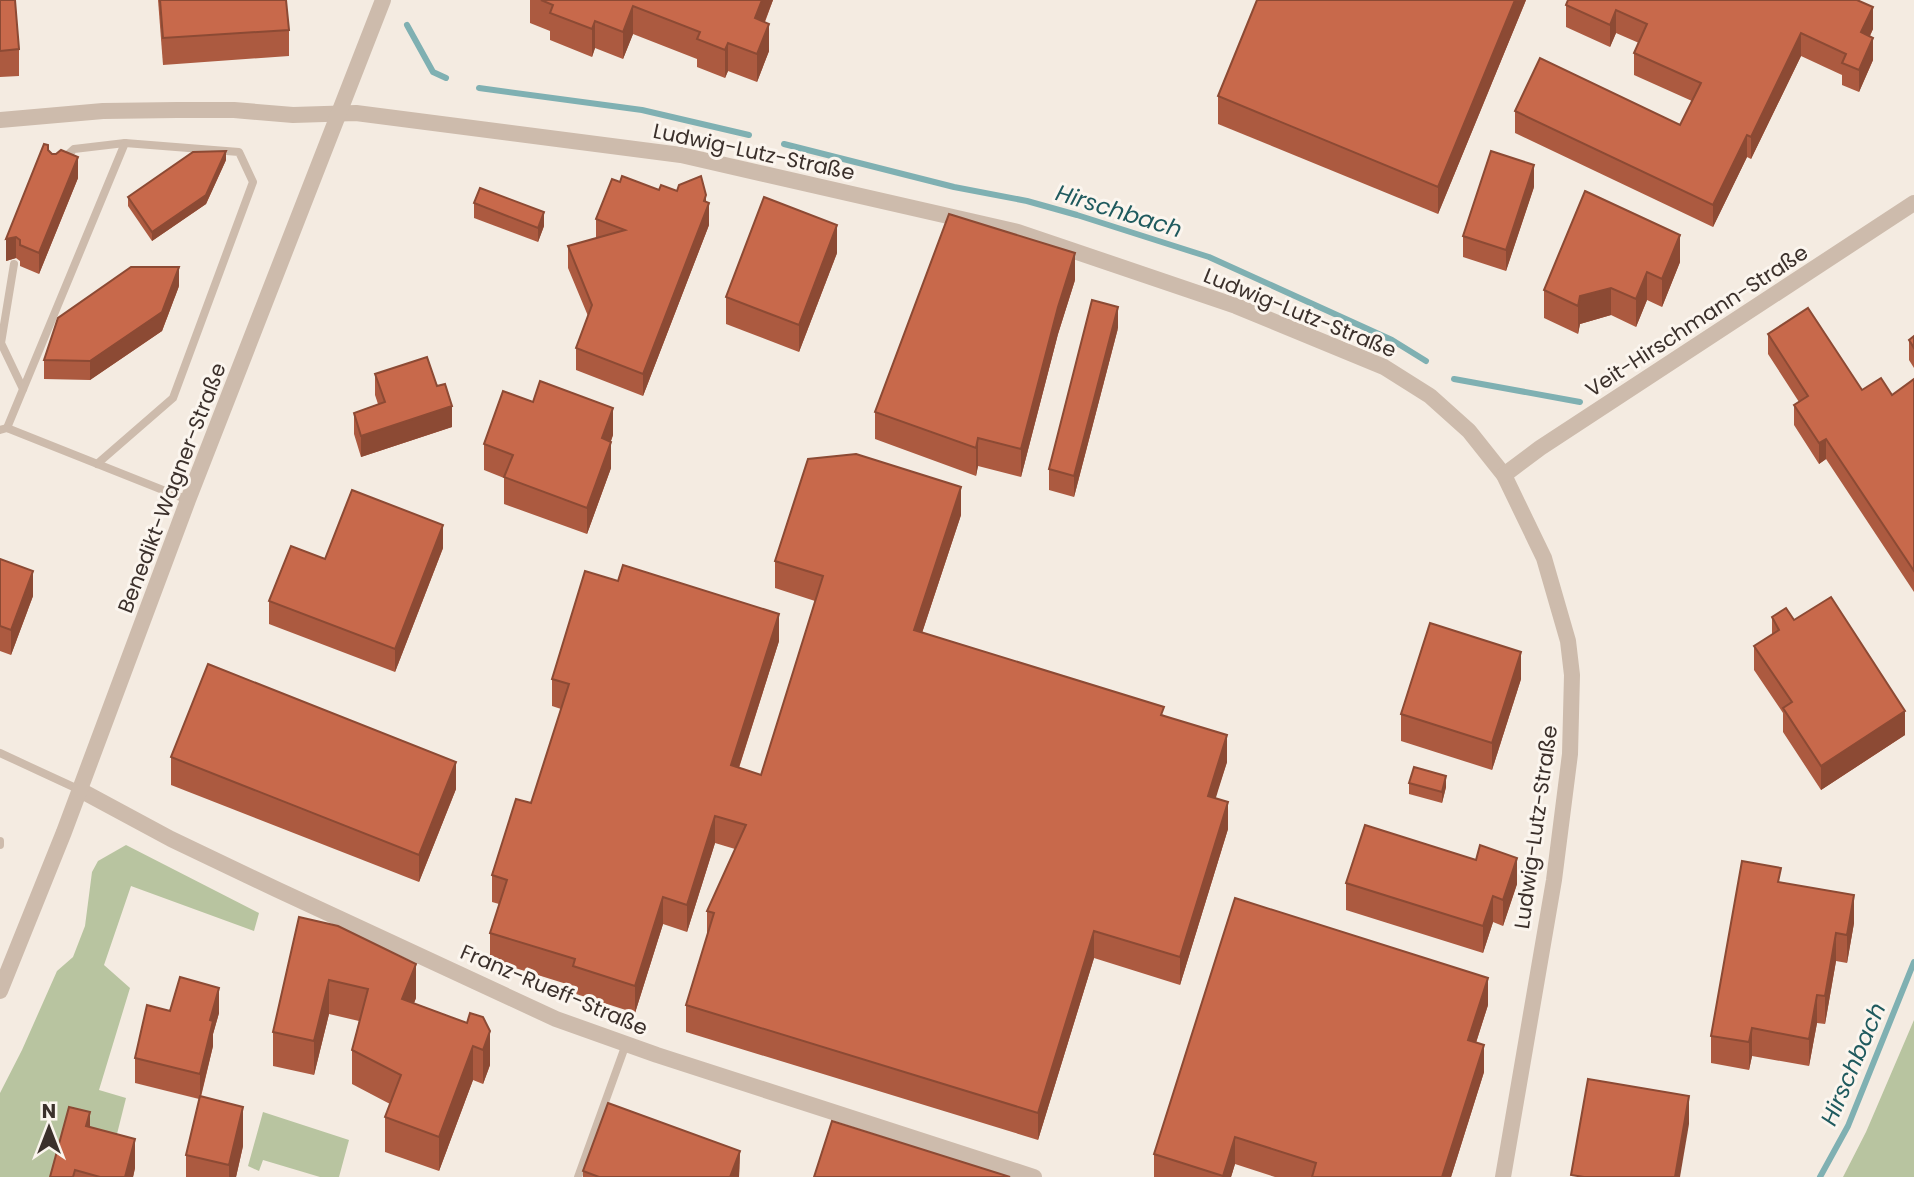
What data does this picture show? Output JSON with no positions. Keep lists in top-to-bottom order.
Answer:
{
  "streets": {
    "street": [
      "Ludwig-Lutz-Straße",
      "Veit-Hirschmann-Straße",
      "Benedikt-Wagner-Straße",
      "Franz-Rueff-Straße"
    ]
  },
  "crossings": [
    ["Ludwig-Lutz-Straße", "Veit-Hirschmann-Straße"],
    ["Ludwig-Lutz-Straße", "Benedikt-Wagner-Straße"],
    ["Benedikt-Wagner-Straße", "Franz-Rueff-Straße"]
  ],
  "water": ["Hirschbach"],
  "north": "top"
}
